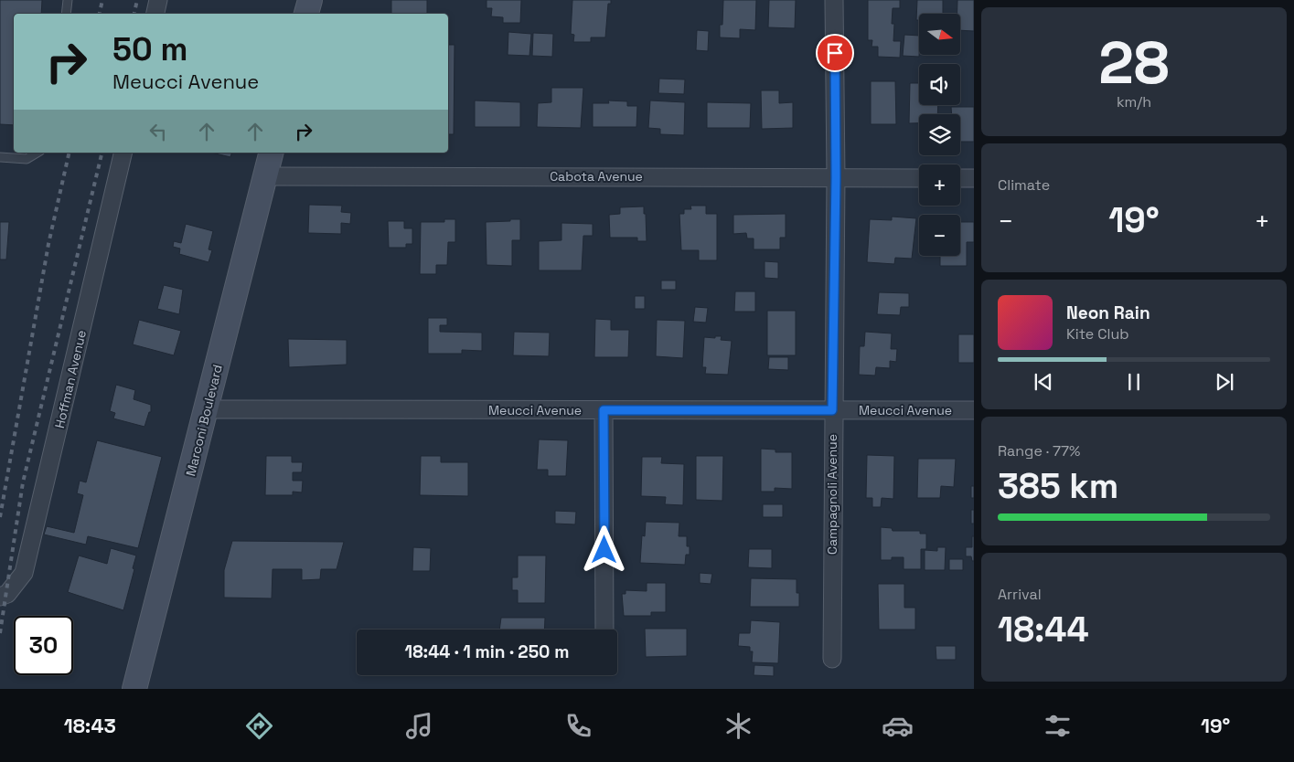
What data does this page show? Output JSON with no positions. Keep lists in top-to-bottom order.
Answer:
{
  "streets": {
    "street": [
      "Cabota Avenue",
      "Hoffman Avenue",
      "Meucci Avenue",
      "Marconi Boulevard",
      "Campagnoli Avenue"
    ]
  },
  "crossings": [
    ["Cabota Avenue", "Marconi Boulevard"],
    ["Cabota Avenue", "Campagnoli Avenue"],
    ["Meucci Avenue", "Marconi Boulevard"],
    ["Meucci Avenue", "Campagnoli Avenue"]
  ],
  "north": "right",
  "page": {
    "tile": [
      ["28", "km/h"],
      "Climate",
      ["Range · 77%", "385 km"],
      ["Arrival", "18:44"]
    ],
    "map_buttons": ["+", "−"],
    "turn": ["50 m", "Meucci Avenue"],
    "heat": ["−", "19°", "+"],
    "song": ["Neon Rain", "Kite Club"],
    "limit": "30",
    "trip": "18:44 · 1 min · 250 m",
    "tabs": ["18:43", "19°"]
  }
}
